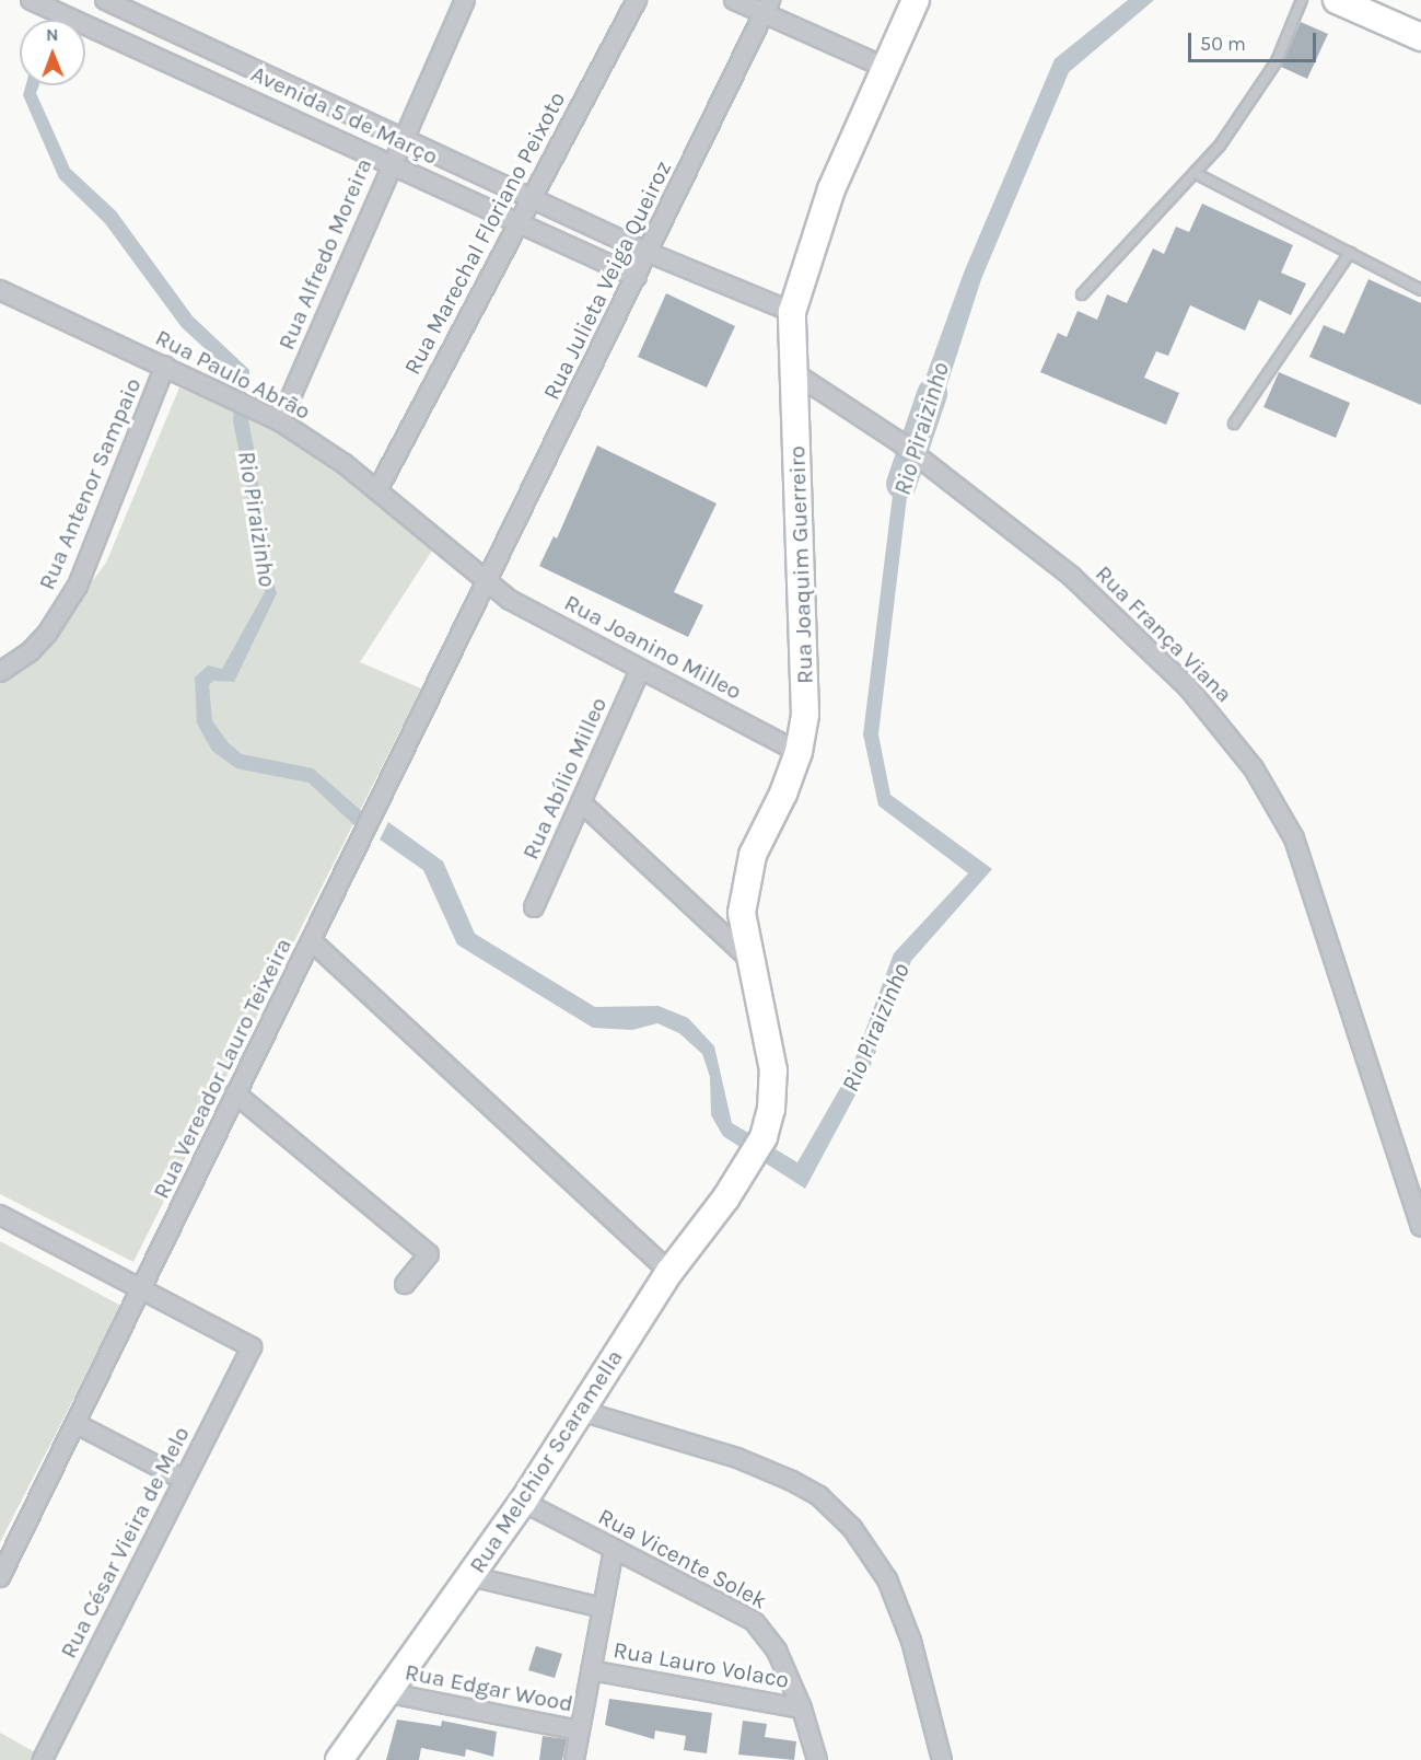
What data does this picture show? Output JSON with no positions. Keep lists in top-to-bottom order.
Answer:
{
  "streets": {
    "street": [
      "Avenida 5 de Março",
      "Rua Marechal Floriano Peixoto",
      "Rua Alfredo Moreira",
      "Rua Julieta Veiga Queiroz",
      "Rua Paulo Abrão",
      "Rua Antenor Sampaio",
      "Rua Joaquim Guerreiro",
      "Rua França Viana",
      "Rua Joanino Milleo",
      "Rua Abílio Milleo",
      "Rua Vereador Lauro Teixeira",
      "Rua Melchior Scaramella",
      "Rua César Vieira de Melo",
      "Rua Vicente Solek",
      "Rua Lauro Volaco",
      "Rua Edgar Wood"
    ]
  },
  "crossings": [
    ["Avenida 5 de Março", "Rua Marechal Floriano Peixoto"],
    ["Avenida 5 de Março", "Rua Alfredo Moreira"],
    ["Avenida 5 de Março", "Rua Julieta Veiga Queiroz"],
    ["Avenida 5 de Março", "Rua Joaquim Guerreiro"],
    ["Rua Marechal Floriano Peixoto", "Rua Paulo Abrão"],
    ["Rua Alfredo Moreira", "Rua Paulo Abrão"],
    ["Rua Julieta Veiga Queiroz", "Rua Paulo Abrão"],
    ["Rua Julieta Veiga Queiroz", "Rua Joanino Milleo"],
    ["Rua Julieta Veiga Queiroz", "Rua Vereador Lauro Teixeira"],
    ["Rua Paulo Abrão", "Rua Antenor Sampaio"],
    ["Rua Paulo Abrão", "Rua Joanino Milleo"],
    ["Rua Paulo Abrão", "Rua Vereador Lauro Teixeira"],
    ["Rua Joaquim Guerreiro", "Rua França Viana"],
    ["Rua Joaquim Guerreiro", "Rua Joanino Milleo"],
    ["Rua Joaquim Guerreiro", "Rua Melchior Scaramella"],
    ["Rua Joanino Milleo", "Rua Abílio Milleo"],
    ["Rua Joanino Milleo", "Rua Vereador Lauro Teixeira"],
    ["Rua Vereador Lauro Teixeira", "Rua César Vieira de Melo"],
    ["Rua Melchior Scaramella", "Rua Vicente Solek"],
    ["Rua Melchior Scaramella", "Rua Edgar Wood"],
    ["Rua Vicente Solek", "Rua Lauro Volaco"]
  ],
  "water": ["Rio Piraizinho"],
  "scale_bar": "50 m",
  "north": "top"
}
